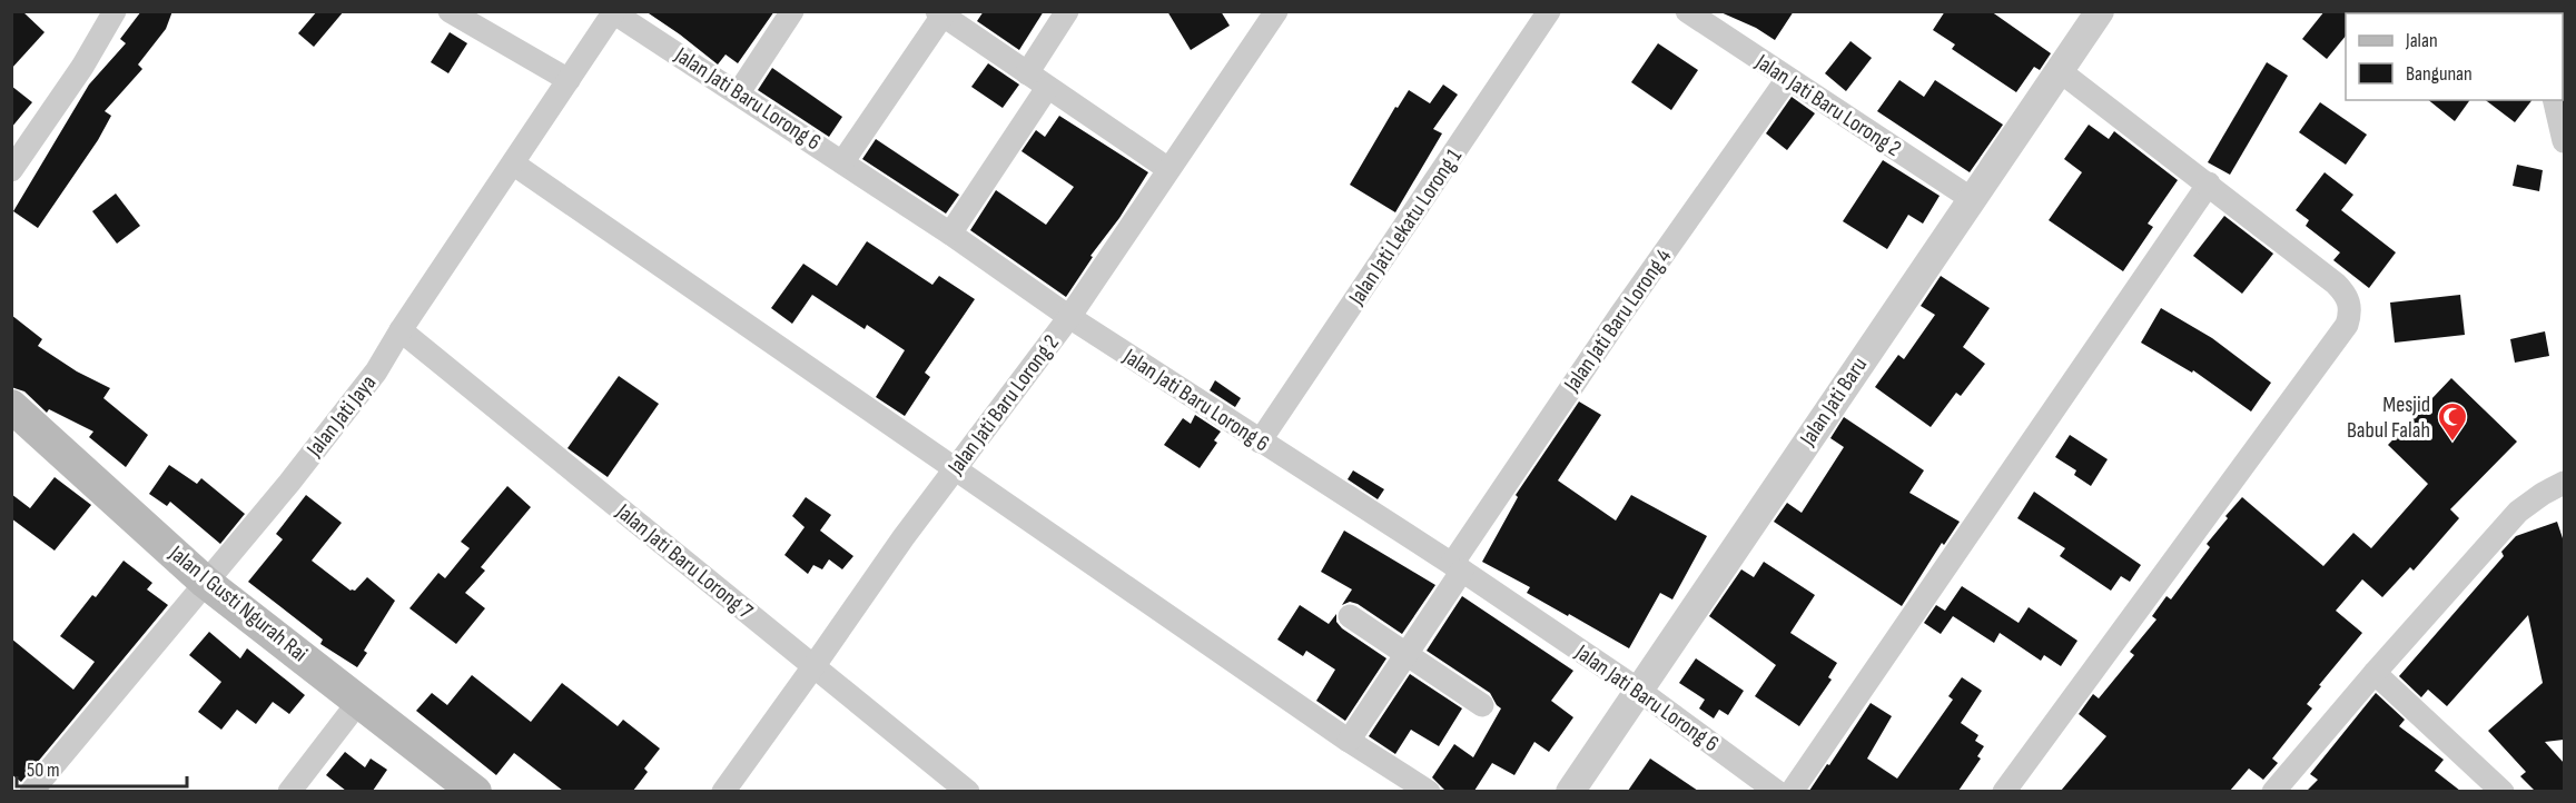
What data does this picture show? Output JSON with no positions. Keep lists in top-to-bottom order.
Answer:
{
  "streets": {
    "main road": ["Jalan I Gusti Ngurah Rai"],
    "street": [
      "Jalan Jati Baru Lorong 6",
      "Jalan Jati Baru Lorong 2",
      "Jalan Jati Lekatu Lorong 1",
      "Jalan Jati Baru Lorong 4",
      "Jalan Jati Baru",
      "Jalan Jati Jaya",
      "Jalan Jati Baru Lorong 7"
    ]
  },
  "crossings": [
    ["Jalan Jati Baru Lorong 6", "Jalan Jati Baru Lorong 2"],
    ["Jalan Jati Baru Lorong 6", "Jalan Jati Lekatu Lorong 1"],
    ["Jalan Jati Baru Lorong 6", "Jalan Jati Baru Lorong 4"],
    ["Jalan Jati Baru Lorong 6", "Jalan Jati Baru"],
    ["Jalan Jati Baru Lorong 6", "Jalan Jati Jaya"],
    ["Jalan Jati Baru Lorong 2", "Jalan Jati Baru Lorong 4"],
    ["Jalan Jati Baru Lorong 2", "Jalan Jati Baru"],
    ["Jalan Jati Baru Lorong 2", "Jalan Jati Baru Lorong 7"],
    ["Jalan Jati Jaya", "Jalan Jati Baru Lorong 7"],
    ["Jalan Jati Jaya", "Jalan I Gusti Ngurah Rai"]
  ],
  "places": {
    "mosque": ["Mesjid Babul Falah"]
  },
  "legend": ["Jalan", "Bangunan"],
  "scale_bar": "50 m"
}
